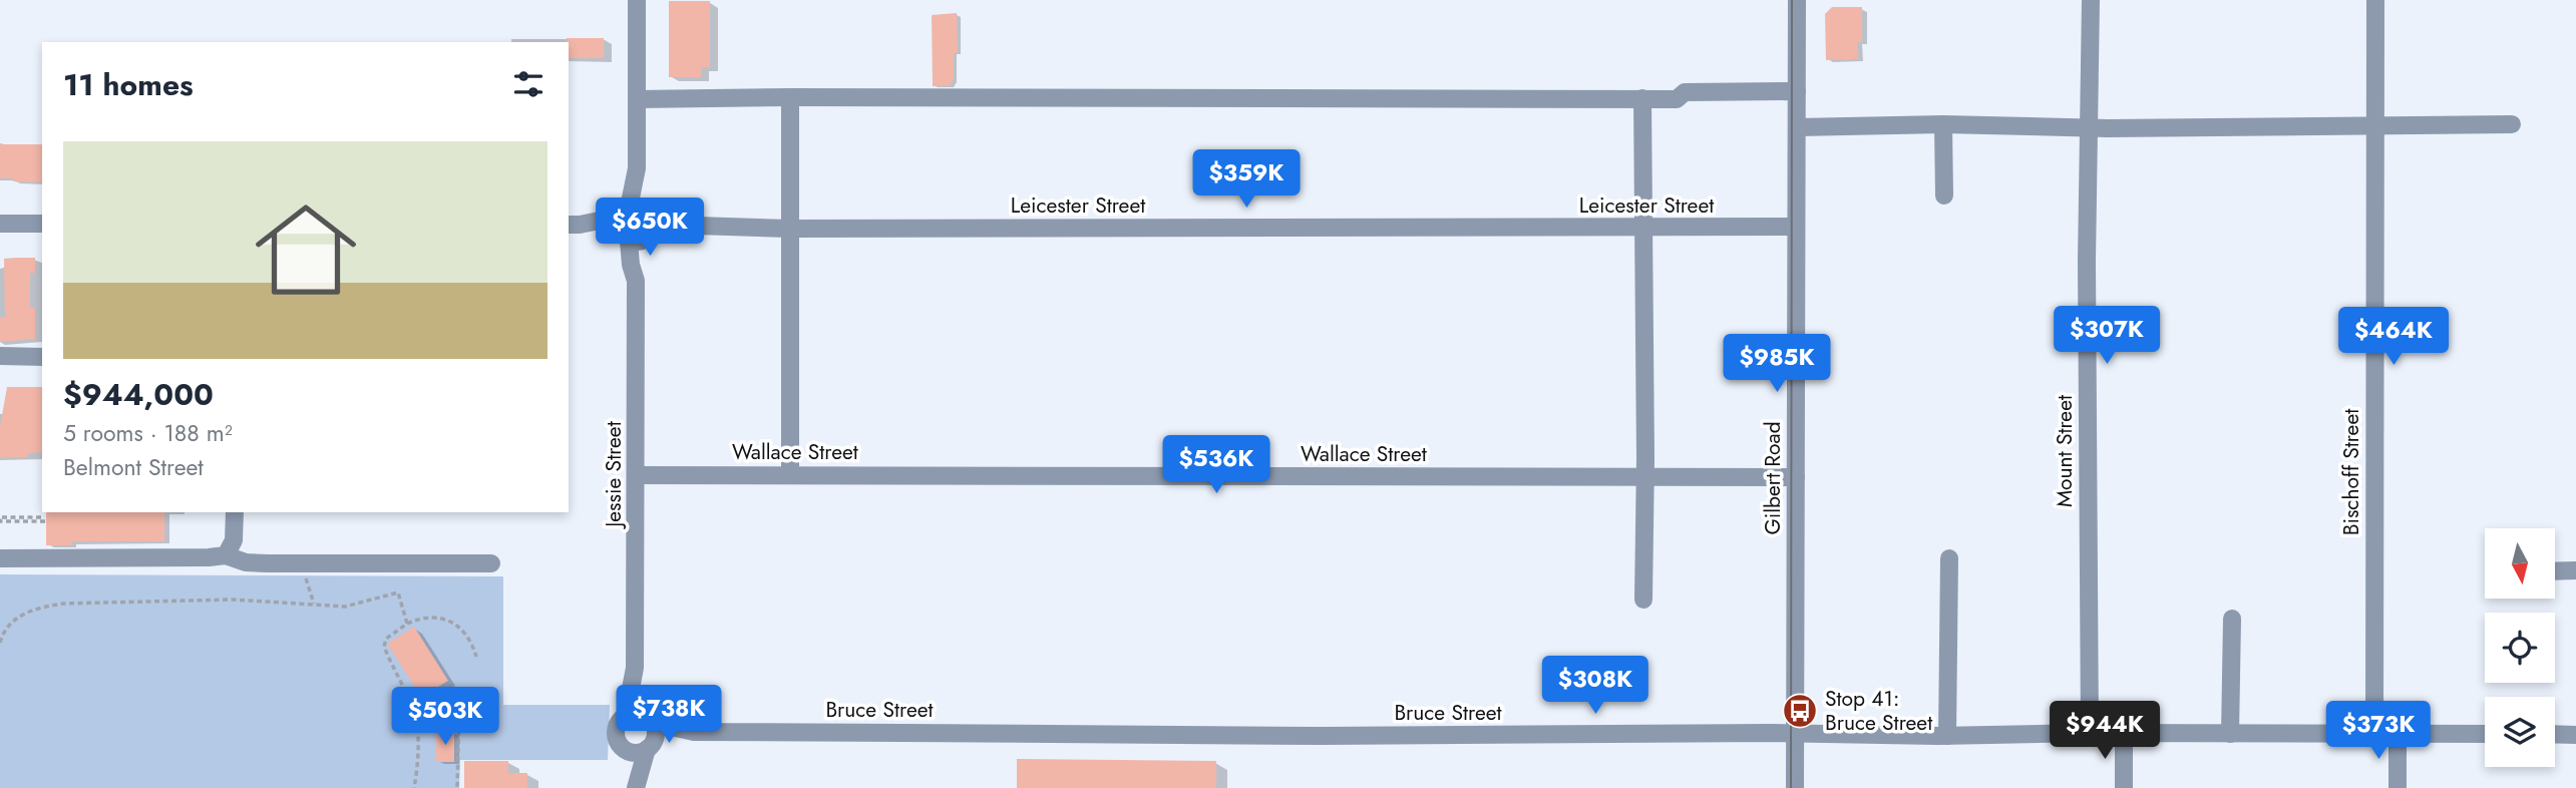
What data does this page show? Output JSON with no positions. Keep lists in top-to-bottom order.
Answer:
{
  "streets": {
    "street": [
      "Leicester Street",
      "Mount Street",
      "Wallace Street",
      "Bischoff Street",
      "Jessie Street",
      "Gilbert Road",
      "Bruce Street"
    ]
  },
  "crossings": [
    ["Leicester Street", "Jessie Street"],
    ["Leicester Street", "Gilbert Road"],
    ["Mount Street", "Bruce Street"],
    ["Wallace Street", "Jessie Street"],
    ["Wallace Street", "Gilbert Road"],
    ["Bischoff Street", "Bruce Street"],
    ["Jessie Street", "Bruce Street"],
    ["Gilbert Road", "Bruce Street"]
  ],
  "places": {
    "bus stop": ["Stop 41: Bruce Street"]
  },
  "north": "bottom",
  "page": {
    "heading": "11 homes",
    "list": [
      {
        "name": "$944,000",
        "note": "5 rooms · 188 m² · Belmont Street"
      }
    ],
    "price": [
      "$359K",
      "$650K",
      "$307K",
      "$464K",
      "$985K",
      "$536K",
      "$308K",
      "$738K",
      "$503K",
      "$944K",
      "$373K"
    ]
  }
}
